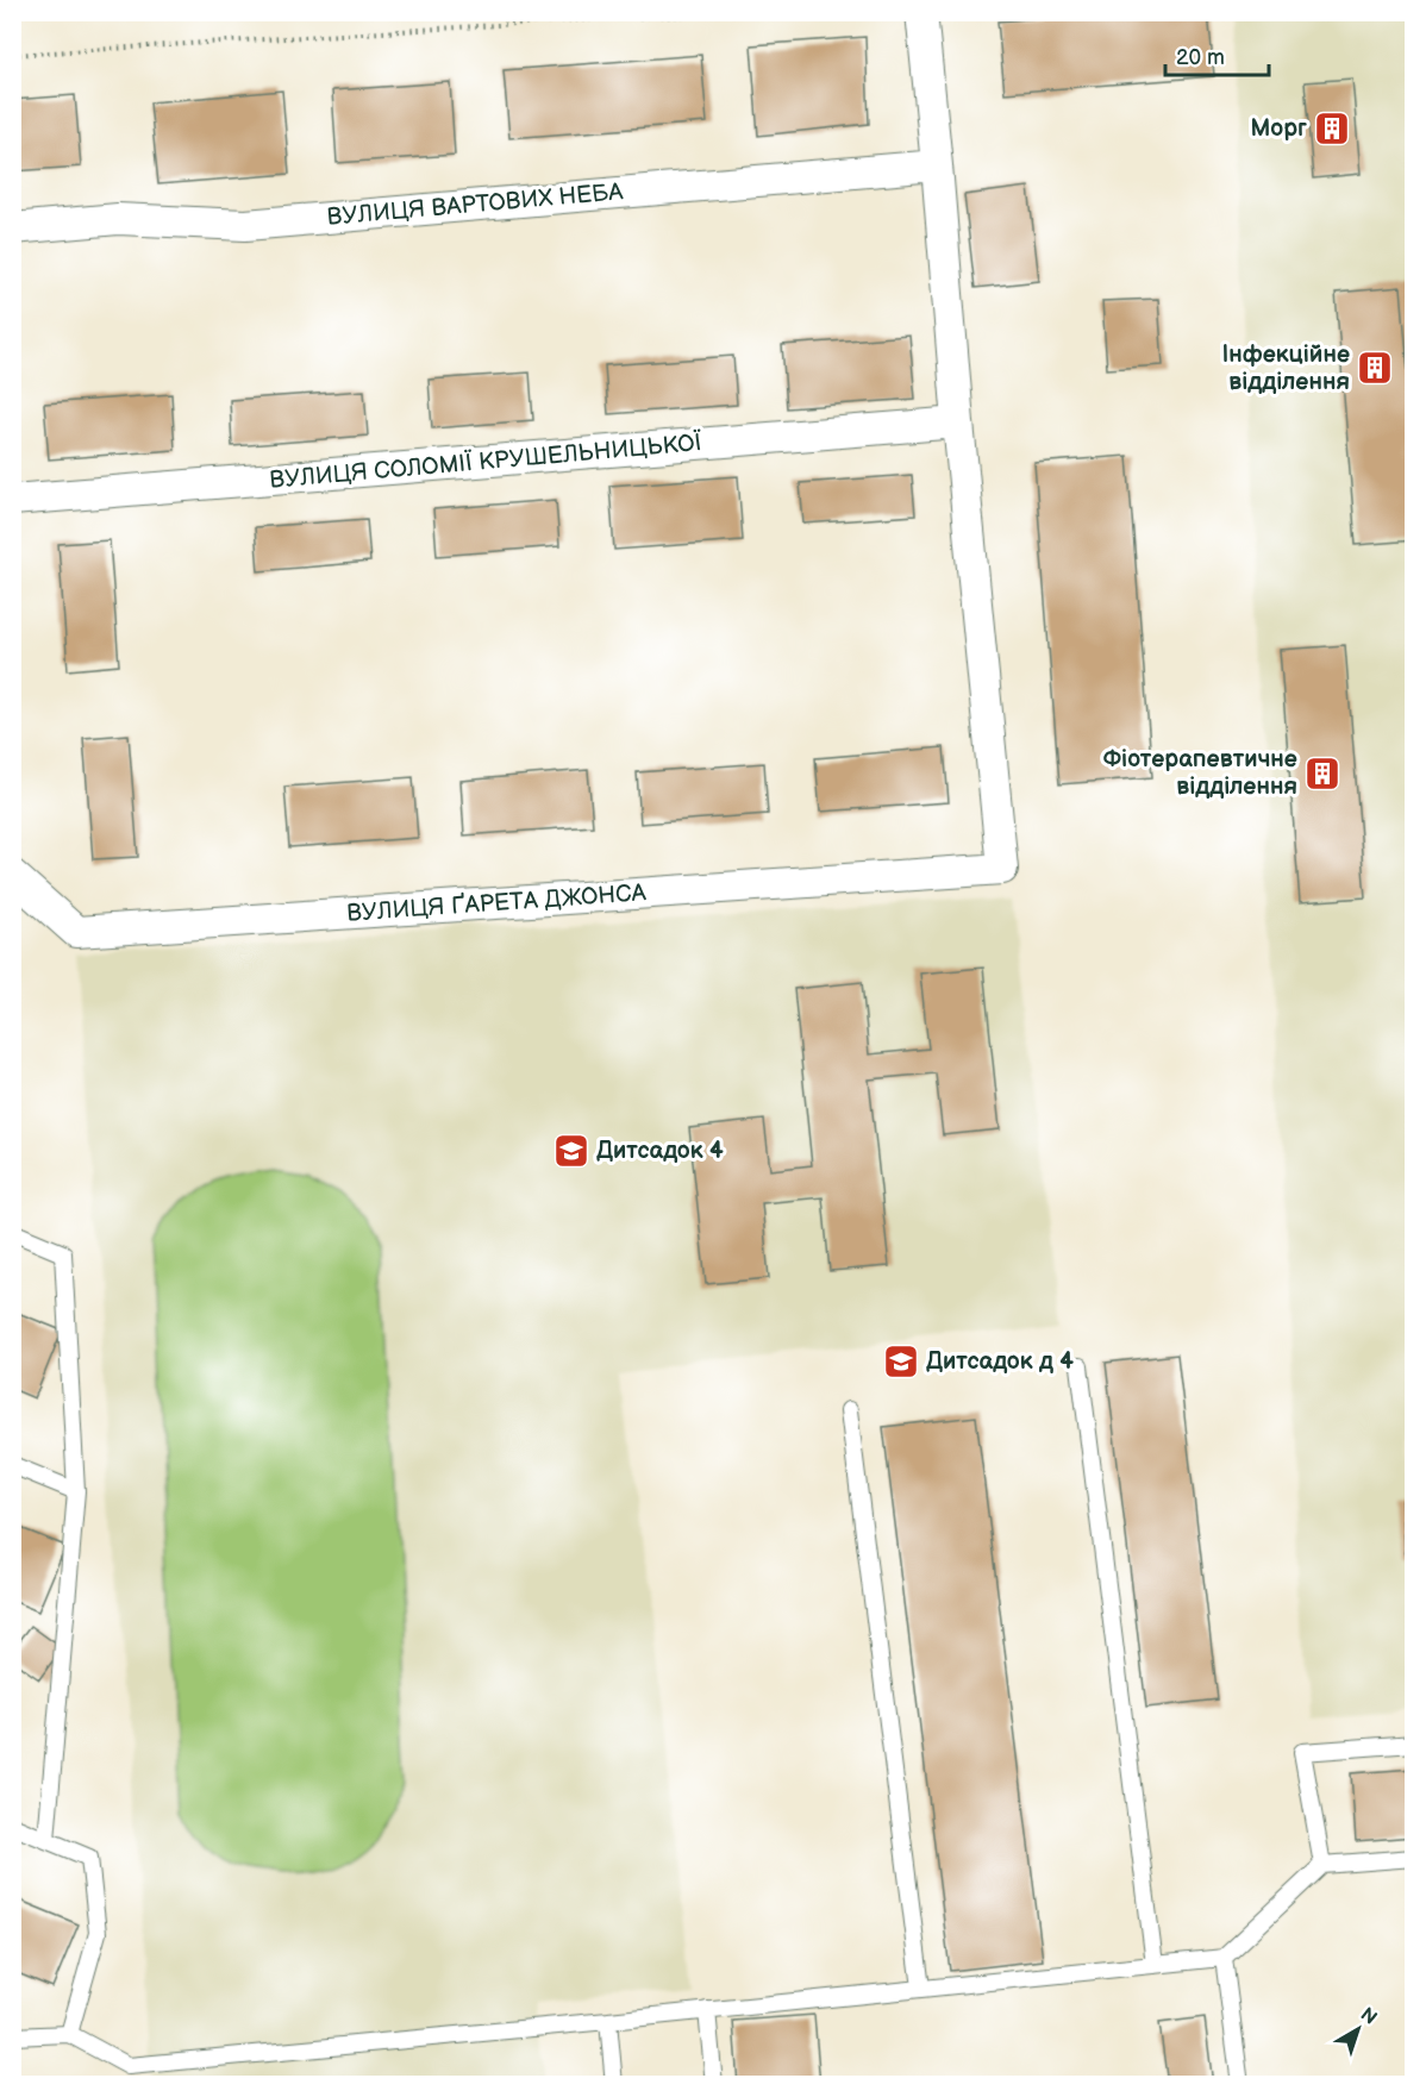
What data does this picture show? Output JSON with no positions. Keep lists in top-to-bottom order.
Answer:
{
  "streets": {
    "street": ["ВУЛИЦЯ ВАРТОВИХ НЕБА", "ВУЛИЦЯ СОЛОМІЇ КРУШЕЛЬНИЦЬКОЇ", "ВУЛИЦЯ ҐАРЕТА ДЖОНСА"]
  },
  "crossings": [
    ["ВУЛИЦЯ СОЛОМІЇ КРУШЕЛЬНИЦЬКОЇ", "ВУЛИЦЯ ҐАРЕТА ДЖОНСА"]
  ],
  "places": {
    "building": ["Морг", "Інфекційне відділення", "Фіотерапевтичне відділення"],
    "school or university": ["Дитсадок 4", "Дитсадок д 4"]
  },
  "scale_bar": "20 m",
  "north": "top right"
}
